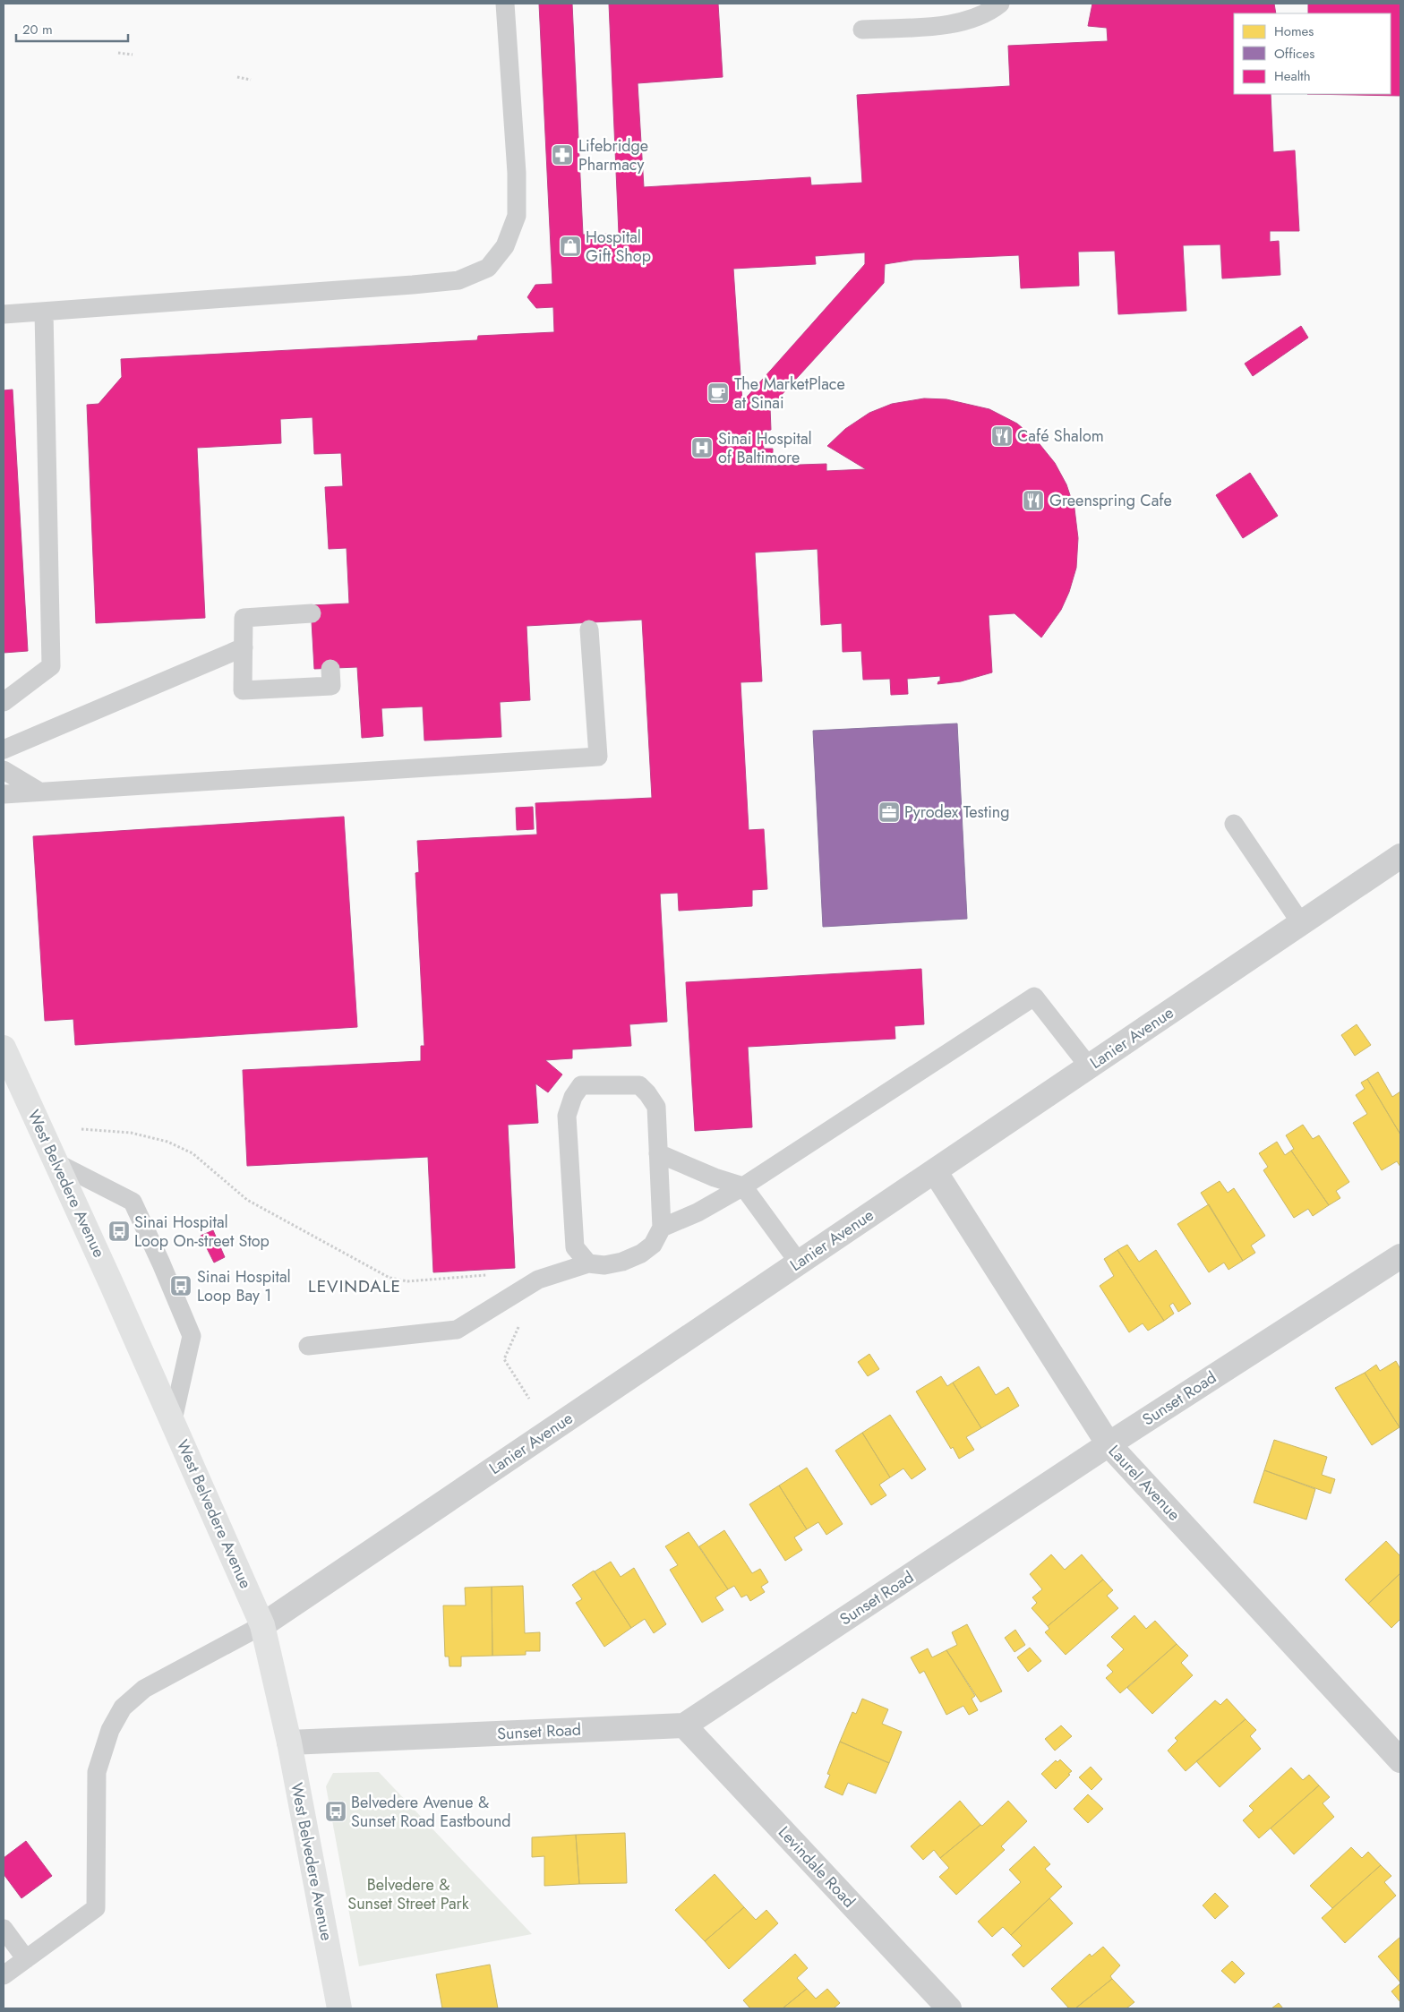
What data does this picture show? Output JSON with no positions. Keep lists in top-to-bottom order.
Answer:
{
  "streets": {
    "main road": ["West Belvedere Avenue"],
    "street": [
      "Lanier Avenue",
      "Sunset Road",
      "Laurel Avenue",
      "Levindale Road"
    ]
  },
  "crossings": [
    ["Lanier Avenue", "West Belvedere Avenue"],
    ["Lanier Avenue", "Laurel Avenue"],
    ["West Belvedere Avenue", "Sunset Road"],
    ["Sunset Road", "Laurel Avenue"],
    ["Sunset Road", "Levindale Road"]
  ],
  "districts": ["LEVINDALE"],
  "parks": ["Belvedere & Sunset Street Park"],
  "places": {
    "pharmacy": ["Lifebridge Pharmacy"],
    "shop": ["Hospital Gift Shop"],
    "cafe": ["The MarketPlace at Sinai"],
    "restaurant": ["Café Shalom", "Greenspring Cafe"],
    "hospital": ["Sinai Hospital of Baltimore"],
    "office": ["Pyrodex Testing"],
    "bus stop": ["Sinai Hospital Loop On-street Stop", "Sinai Hospital Loop Bay 1", "Belvedere Avenue & Sunset Road Eastbound"]
  },
  "legend": ["Homes", "Offices", "Health"],
  "scale_bar": "20 m"
}
